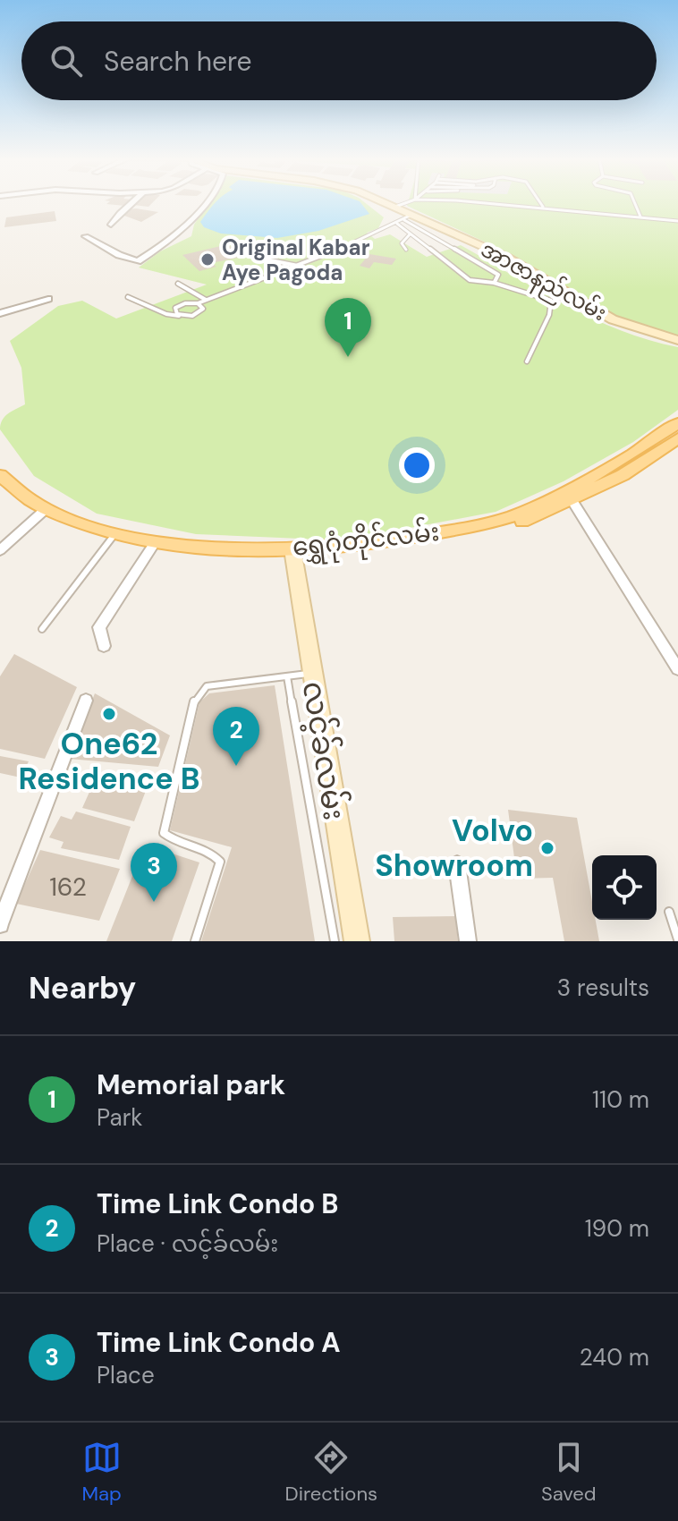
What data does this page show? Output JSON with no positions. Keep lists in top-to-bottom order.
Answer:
{
  "streets": {
    "main road": ["အာဇာနည်လမ်း", "ရွှေဂုံတိုင်လမ်း", "လင့်ခ်လမ်း"]
  },
  "crossings": [
    ["ရွှေဂုံတိုင်လမ်း", "လင့်ခ်လမ်း"]
  ],
  "places": ["Original Kabar Aye Pagoda", "One62 Residence B", "Volvo Showroom"],
  "house_numbers": ["162"],
  "page": {
    "search": "Search here",
    "pins": ["1", "2", "3"],
    "heading": ["Nearby", "3 results"],
    "list": [
      {
        "mark": "1",
        "name": "Memorial park",
        "note": "Park",
        "value": "110 m"
      },
      {
        "mark": "2",
        "name": "Time Link Condo B",
        "note": "Place · လင့်ခ်လမ်း",
        "value": "190 m"
      },
      {
        "mark": "3",
        "name": "Time Link Condo A",
        "note": "Place",
        "value": "240 m"
      }
    ],
    "nav": ["Map", "Directions", "Saved"]
  }
}
